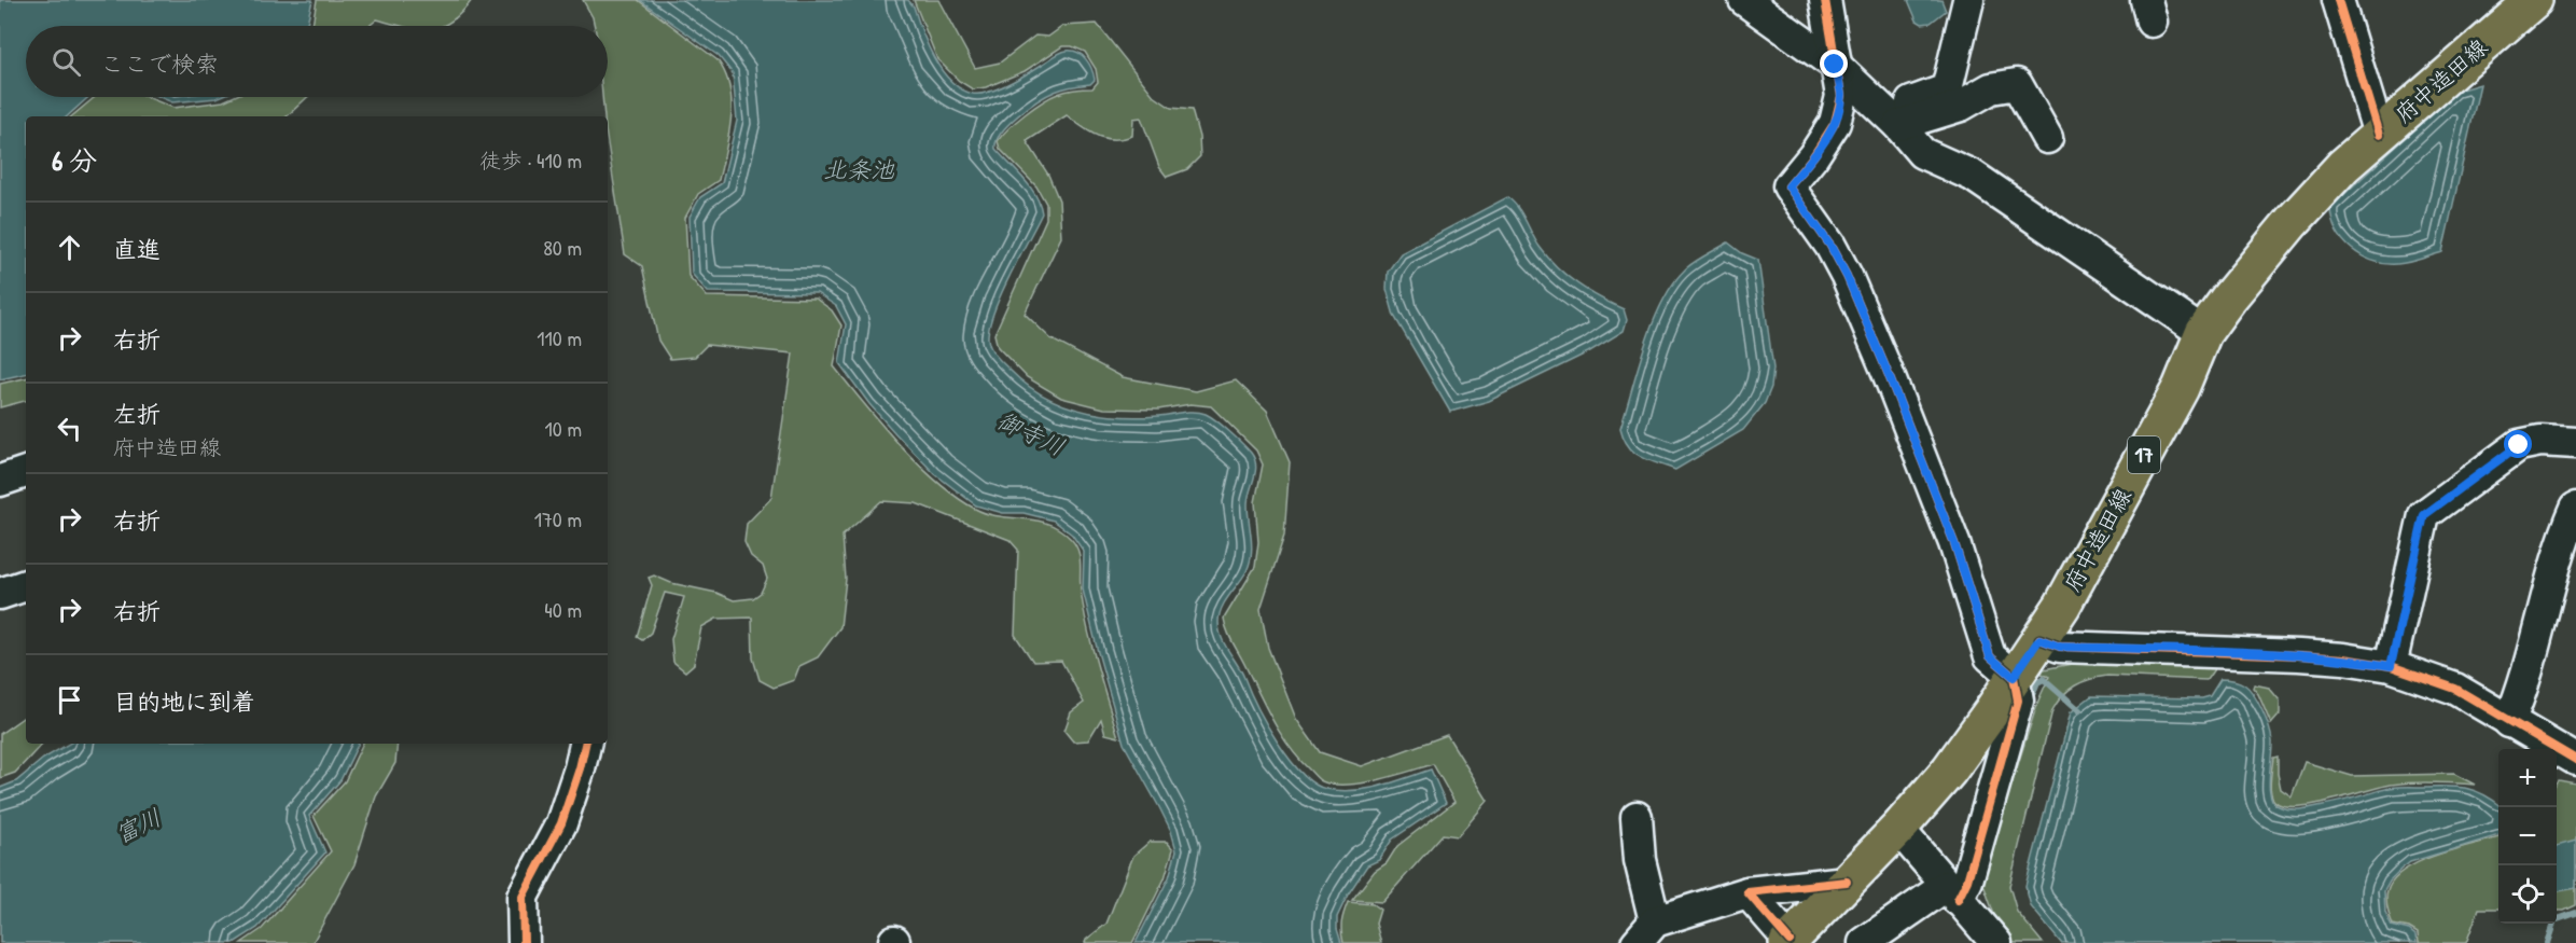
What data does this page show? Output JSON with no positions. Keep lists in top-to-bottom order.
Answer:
{
  "streets": {
    "main road": ["府中造田線", "17"]
  },
  "water": ["北条池", "御寺川", "富川"],
  "page": {
    "search": "ここで検索",
    "heading": ["6 分", "徒歩 · 410 m"],
    "list": [
      ["直進", "80 m"],
      ["右折", "110 m"],
      ["左折", "府中造田線", "10 m"],
      ["右折", "170 m"],
      ["右折", "40 m"],
      "目的地に到着"
    ],
    "map_buttons": ["+", "−"]
  }
}
